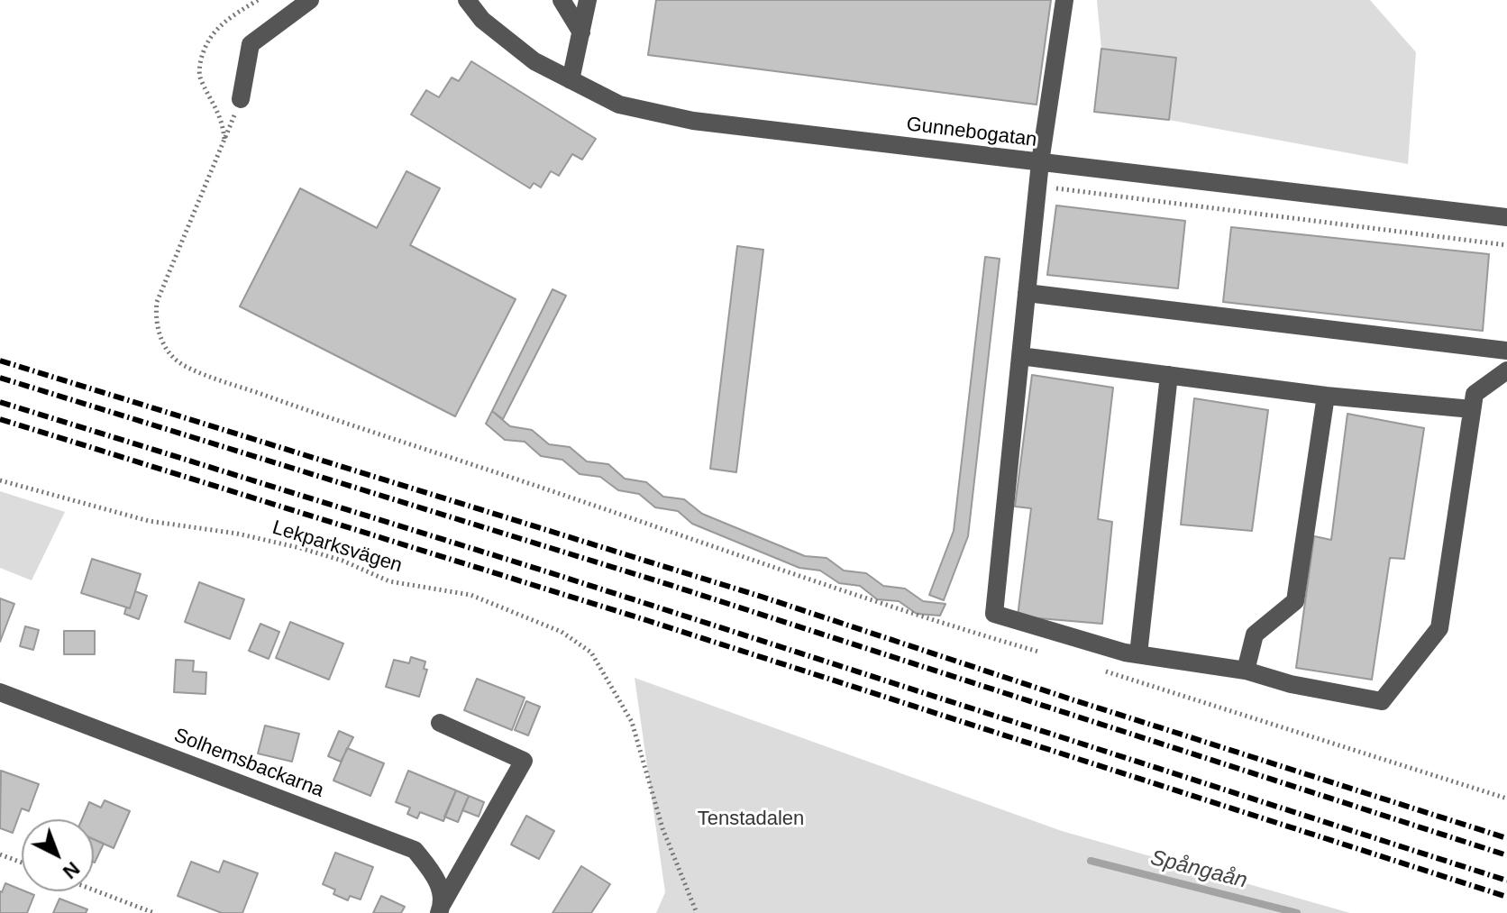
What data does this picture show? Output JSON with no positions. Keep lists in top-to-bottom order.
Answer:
{
  "streets": {
    "street": ["Gunnebogatan", "Solhemsbackarna"],
    "path": ["Lekparksvägen"]
  },
  "water": ["Spångaån"],
  "parks": ["Tenstadalen"],
  "north": "bottom right"
}
